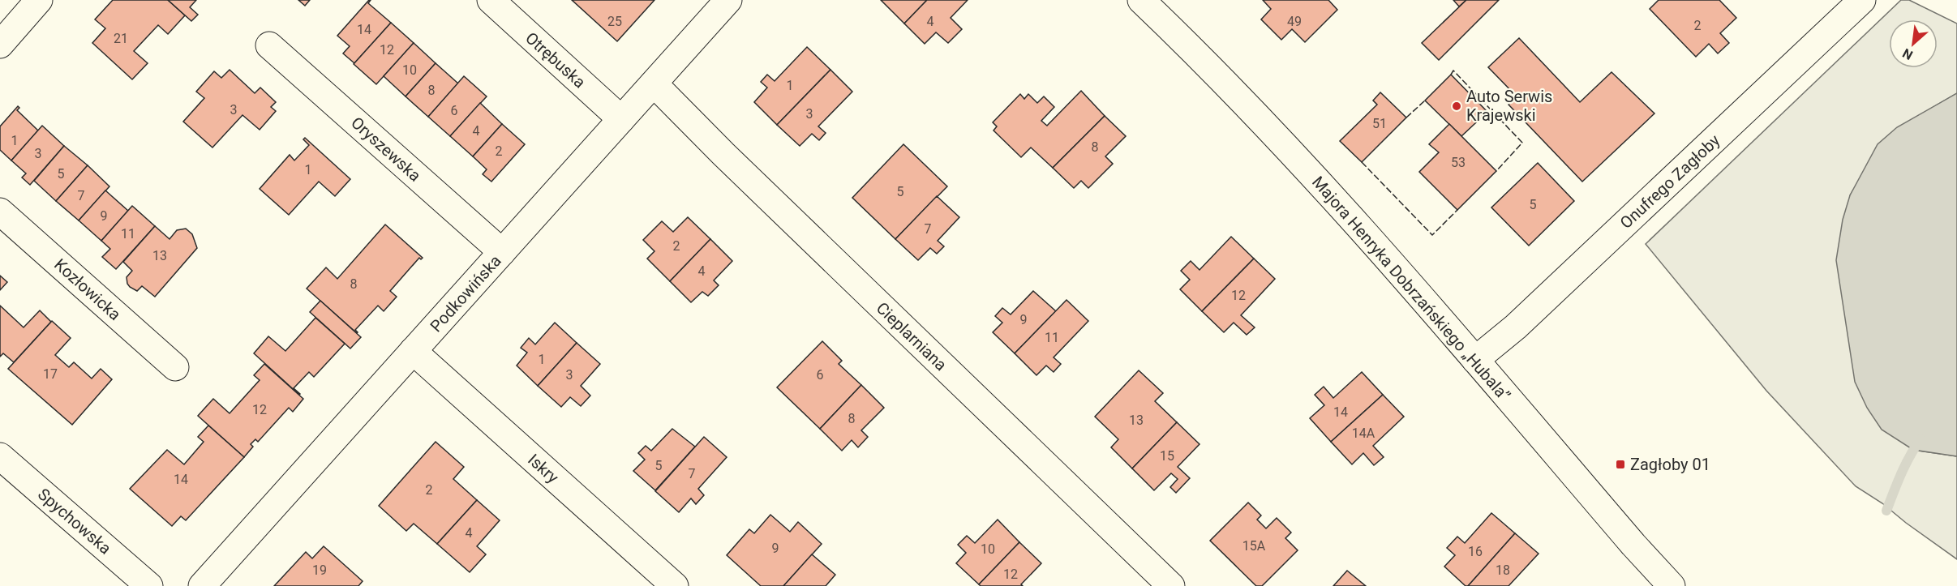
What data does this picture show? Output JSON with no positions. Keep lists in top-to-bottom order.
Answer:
{
  "streets": {
    "street": [
      "Otrębuska",
      "Oryszewska",
      "Onufrego Zagłoby",
      "Majora Henryka Dobrzańskiego „Hubala”",
      "Kozłowicka",
      "Podkowińska",
      "Cieplarniana",
      "Iskry",
      "Spychowska"
    ]
  },
  "crossings": [
    ["Otrębuska", "Podkowińska"],
    ["Oryszewska", "Podkowińska"],
    ["Onufrego Zagłoby", "Majora Henryka Dobrzańskiego „Hubala”"],
    ["Podkowińska", "Cieplarniana"],
    ["Podkowińska", "Iskry"]
  ],
  "places": {
    "other": ["Auto Serwis Krajewski"],
    "transit": ["Zagłoby 01"]
  },
  "house_numbers": [
    "25",
    "4",
    "49",
    "2",
    "14",
    "21",
    "12",
    "10",
    "1",
    "8",
    "3",
    "6",
    "3",
    "51",
    "4",
    "1",
    "8",
    "2",
    "3",
    "53",
    "1",
    "5",
    "5",
    "7",
    "5",
    "9",
    "7",
    "11",
    "2",
    "13",
    "4",
    "8",
    "12",
    "9",
    "11",
    "1",
    "17",
    "3",
    "6",
    "12",
    "14",
    "8",
    "13",
    "14A",
    "15",
    "5",
    "7",
    "14",
    "2",
    "4",
    "15A",
    "9",
    "10",
    "16",
    "19",
    "18",
    "12"
  ],
  "north": "bottom left"
}
